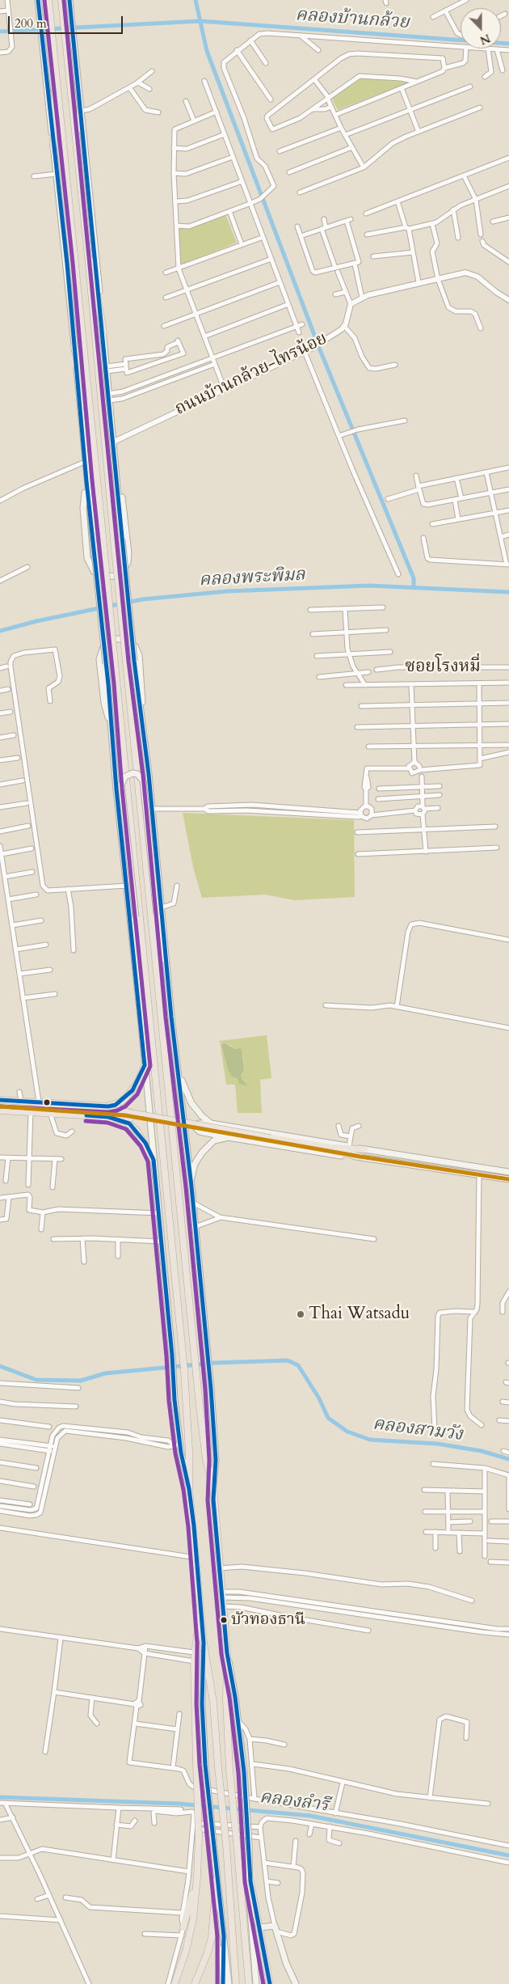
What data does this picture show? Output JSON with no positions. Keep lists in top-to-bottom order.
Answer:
{
  "streets": {
    "street": ["ถนนบ้านกล้วย-ไทรน้อย", "ซอยโรงหมี่"]
  },
  "water": [
    "คลองบ้านกล้วย",
    "คลองพระพิมล",
    "คลองสามวัง",
    "คลองลำรี"
  ],
  "places": ["Thai Watsadu", "บัวทองธานี"],
  "scale_bar": "200 m",
  "north": "bottom"
}
